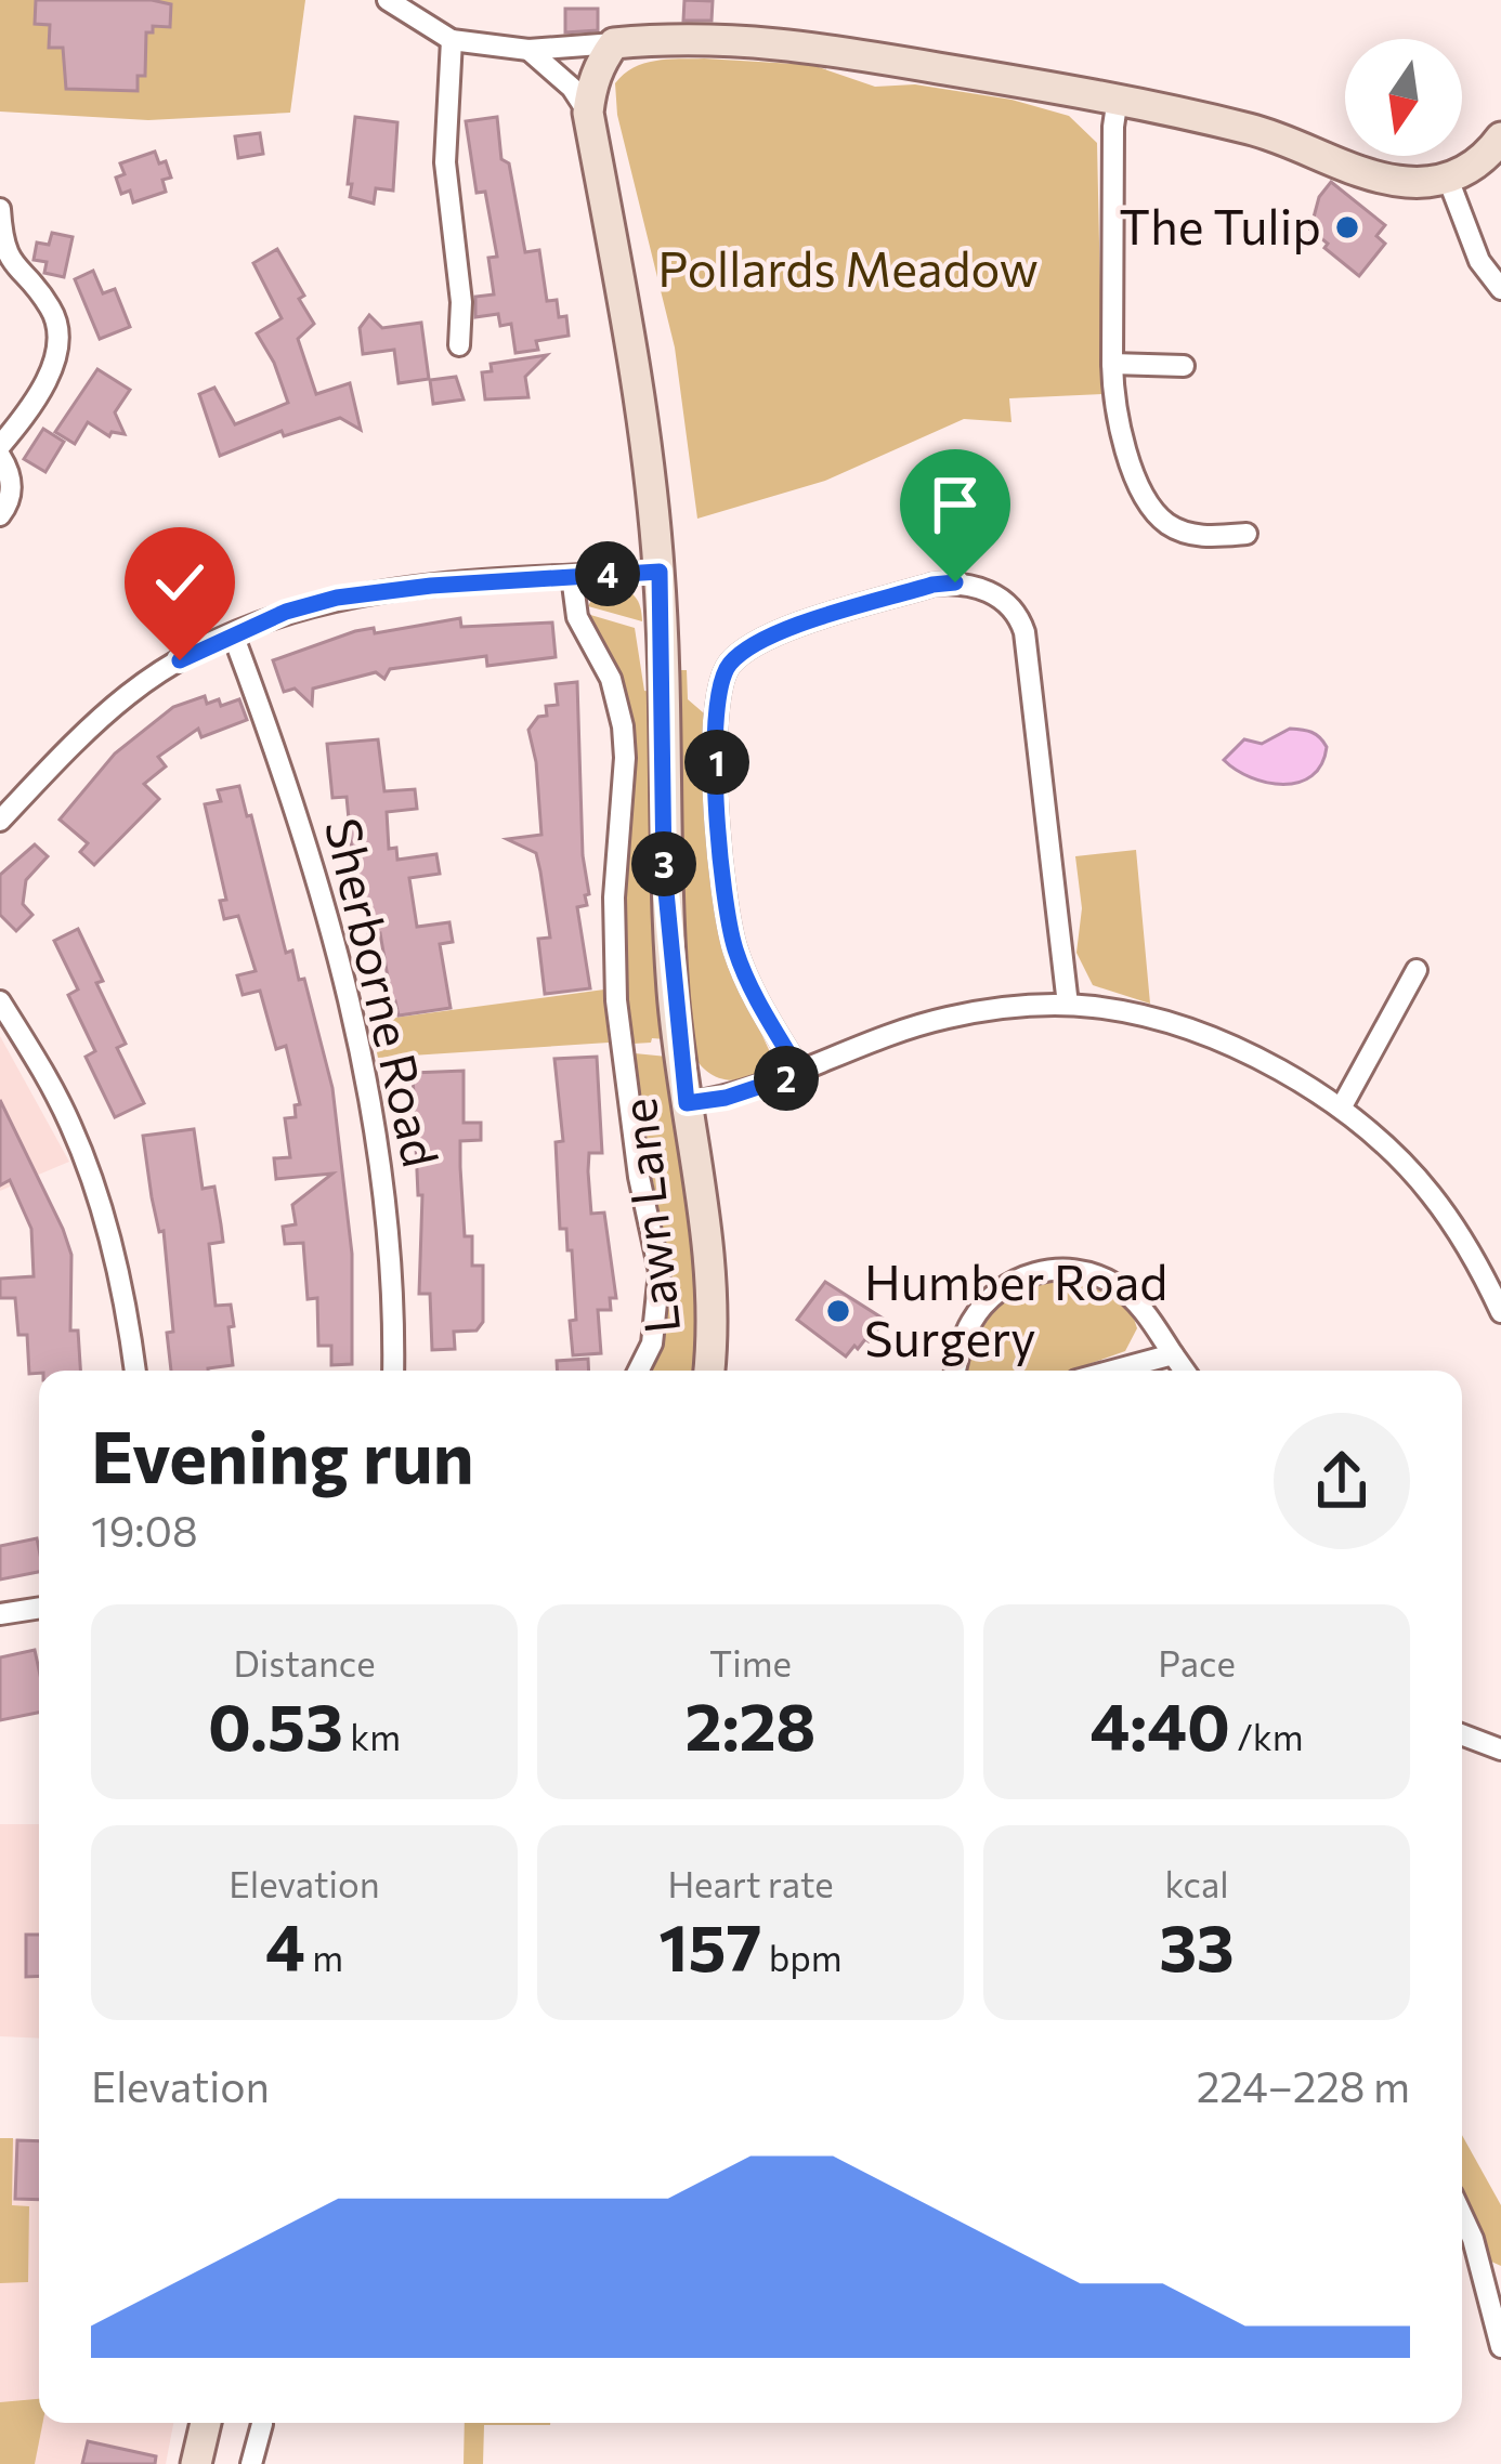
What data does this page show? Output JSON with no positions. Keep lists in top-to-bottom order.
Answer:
{
  "streets": {
    "street": ["Sherborne Road", "Lawn Lane"]
  },
  "parks": ["Pollards Meadow"],
  "places": ["The Tulip", "Humber Road Surgery"],
  "north": "bottom",
  "page": {
    "pins": [
      "4",
      "1",
      "3",
      "2"
    ],
    "heading": ["Evening run", "19:08"],
    "stats": [
      ["Distance", "0.53 km"],
      ["Time", "2:28"],
      ["Pace", "4:40 /km"],
      ["Elevation", "4 m"],
      ["Heart rate", "157 bpm"],
      ["kcal", "33"]
    ],
    "chart": ["Elevation", "224–228 m"]
  }
}
